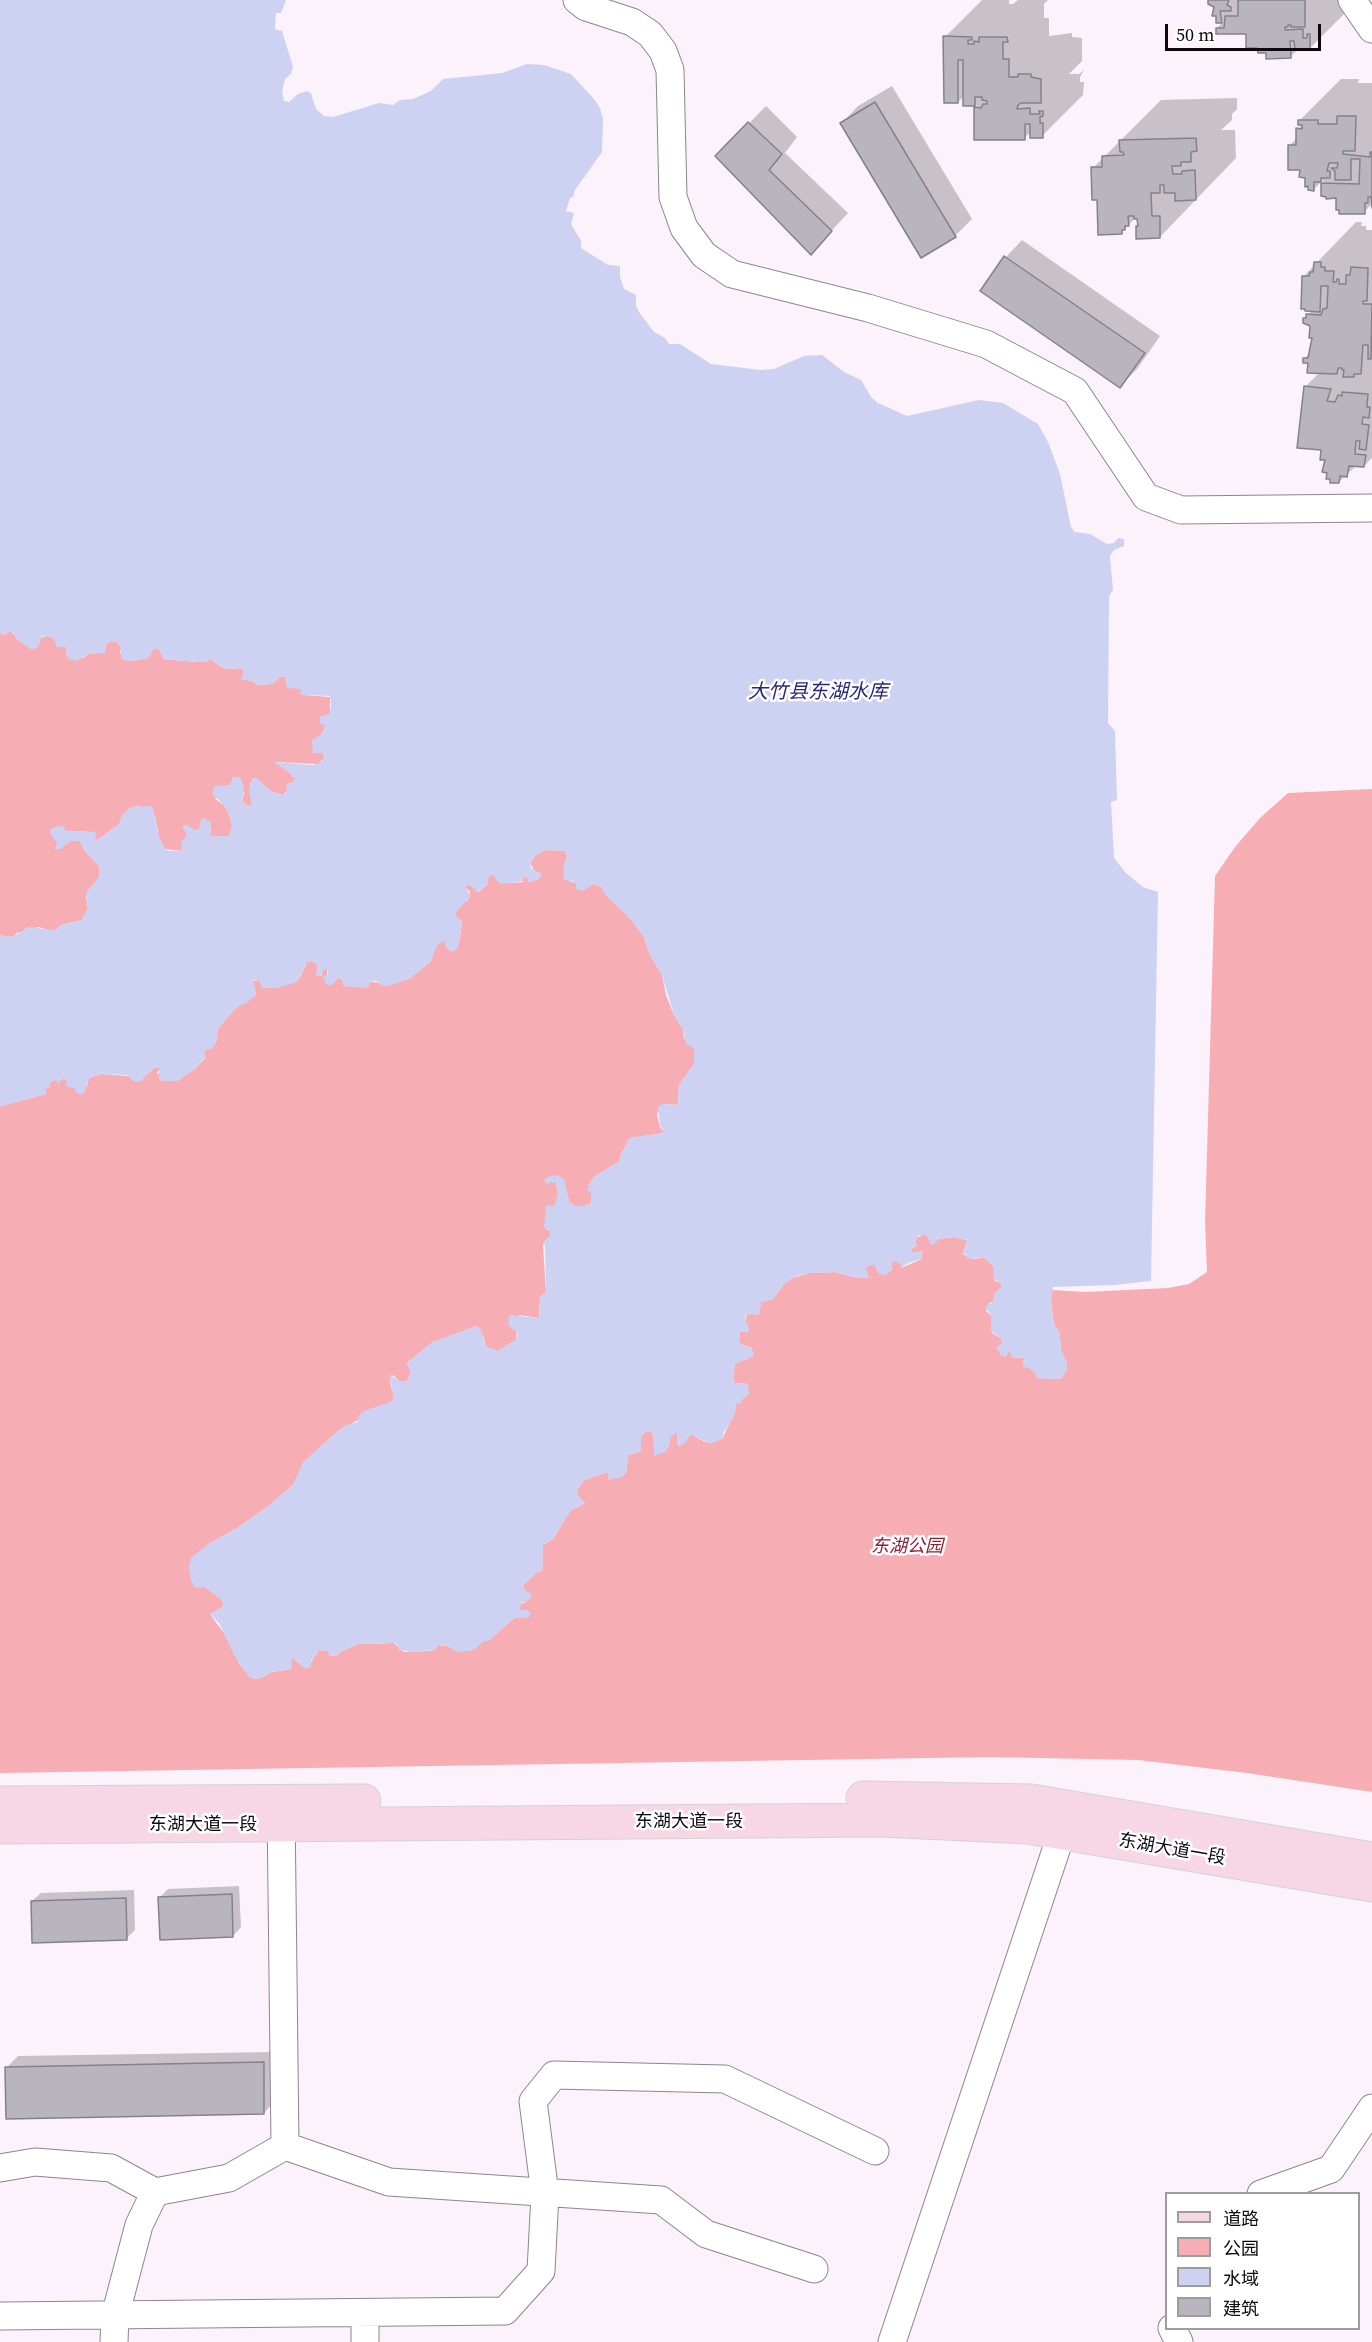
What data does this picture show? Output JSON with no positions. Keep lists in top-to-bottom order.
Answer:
{
  "streets": {
    "main road": ["东湖大道一段"]
  },
  "water": ["大竹县东湖水库"],
  "parks": ["东湖公园"],
  "legend": [
    "道路",
    "公园",
    "水域",
    "建筑"
  ],
  "scale_bar": "50 m"
}
